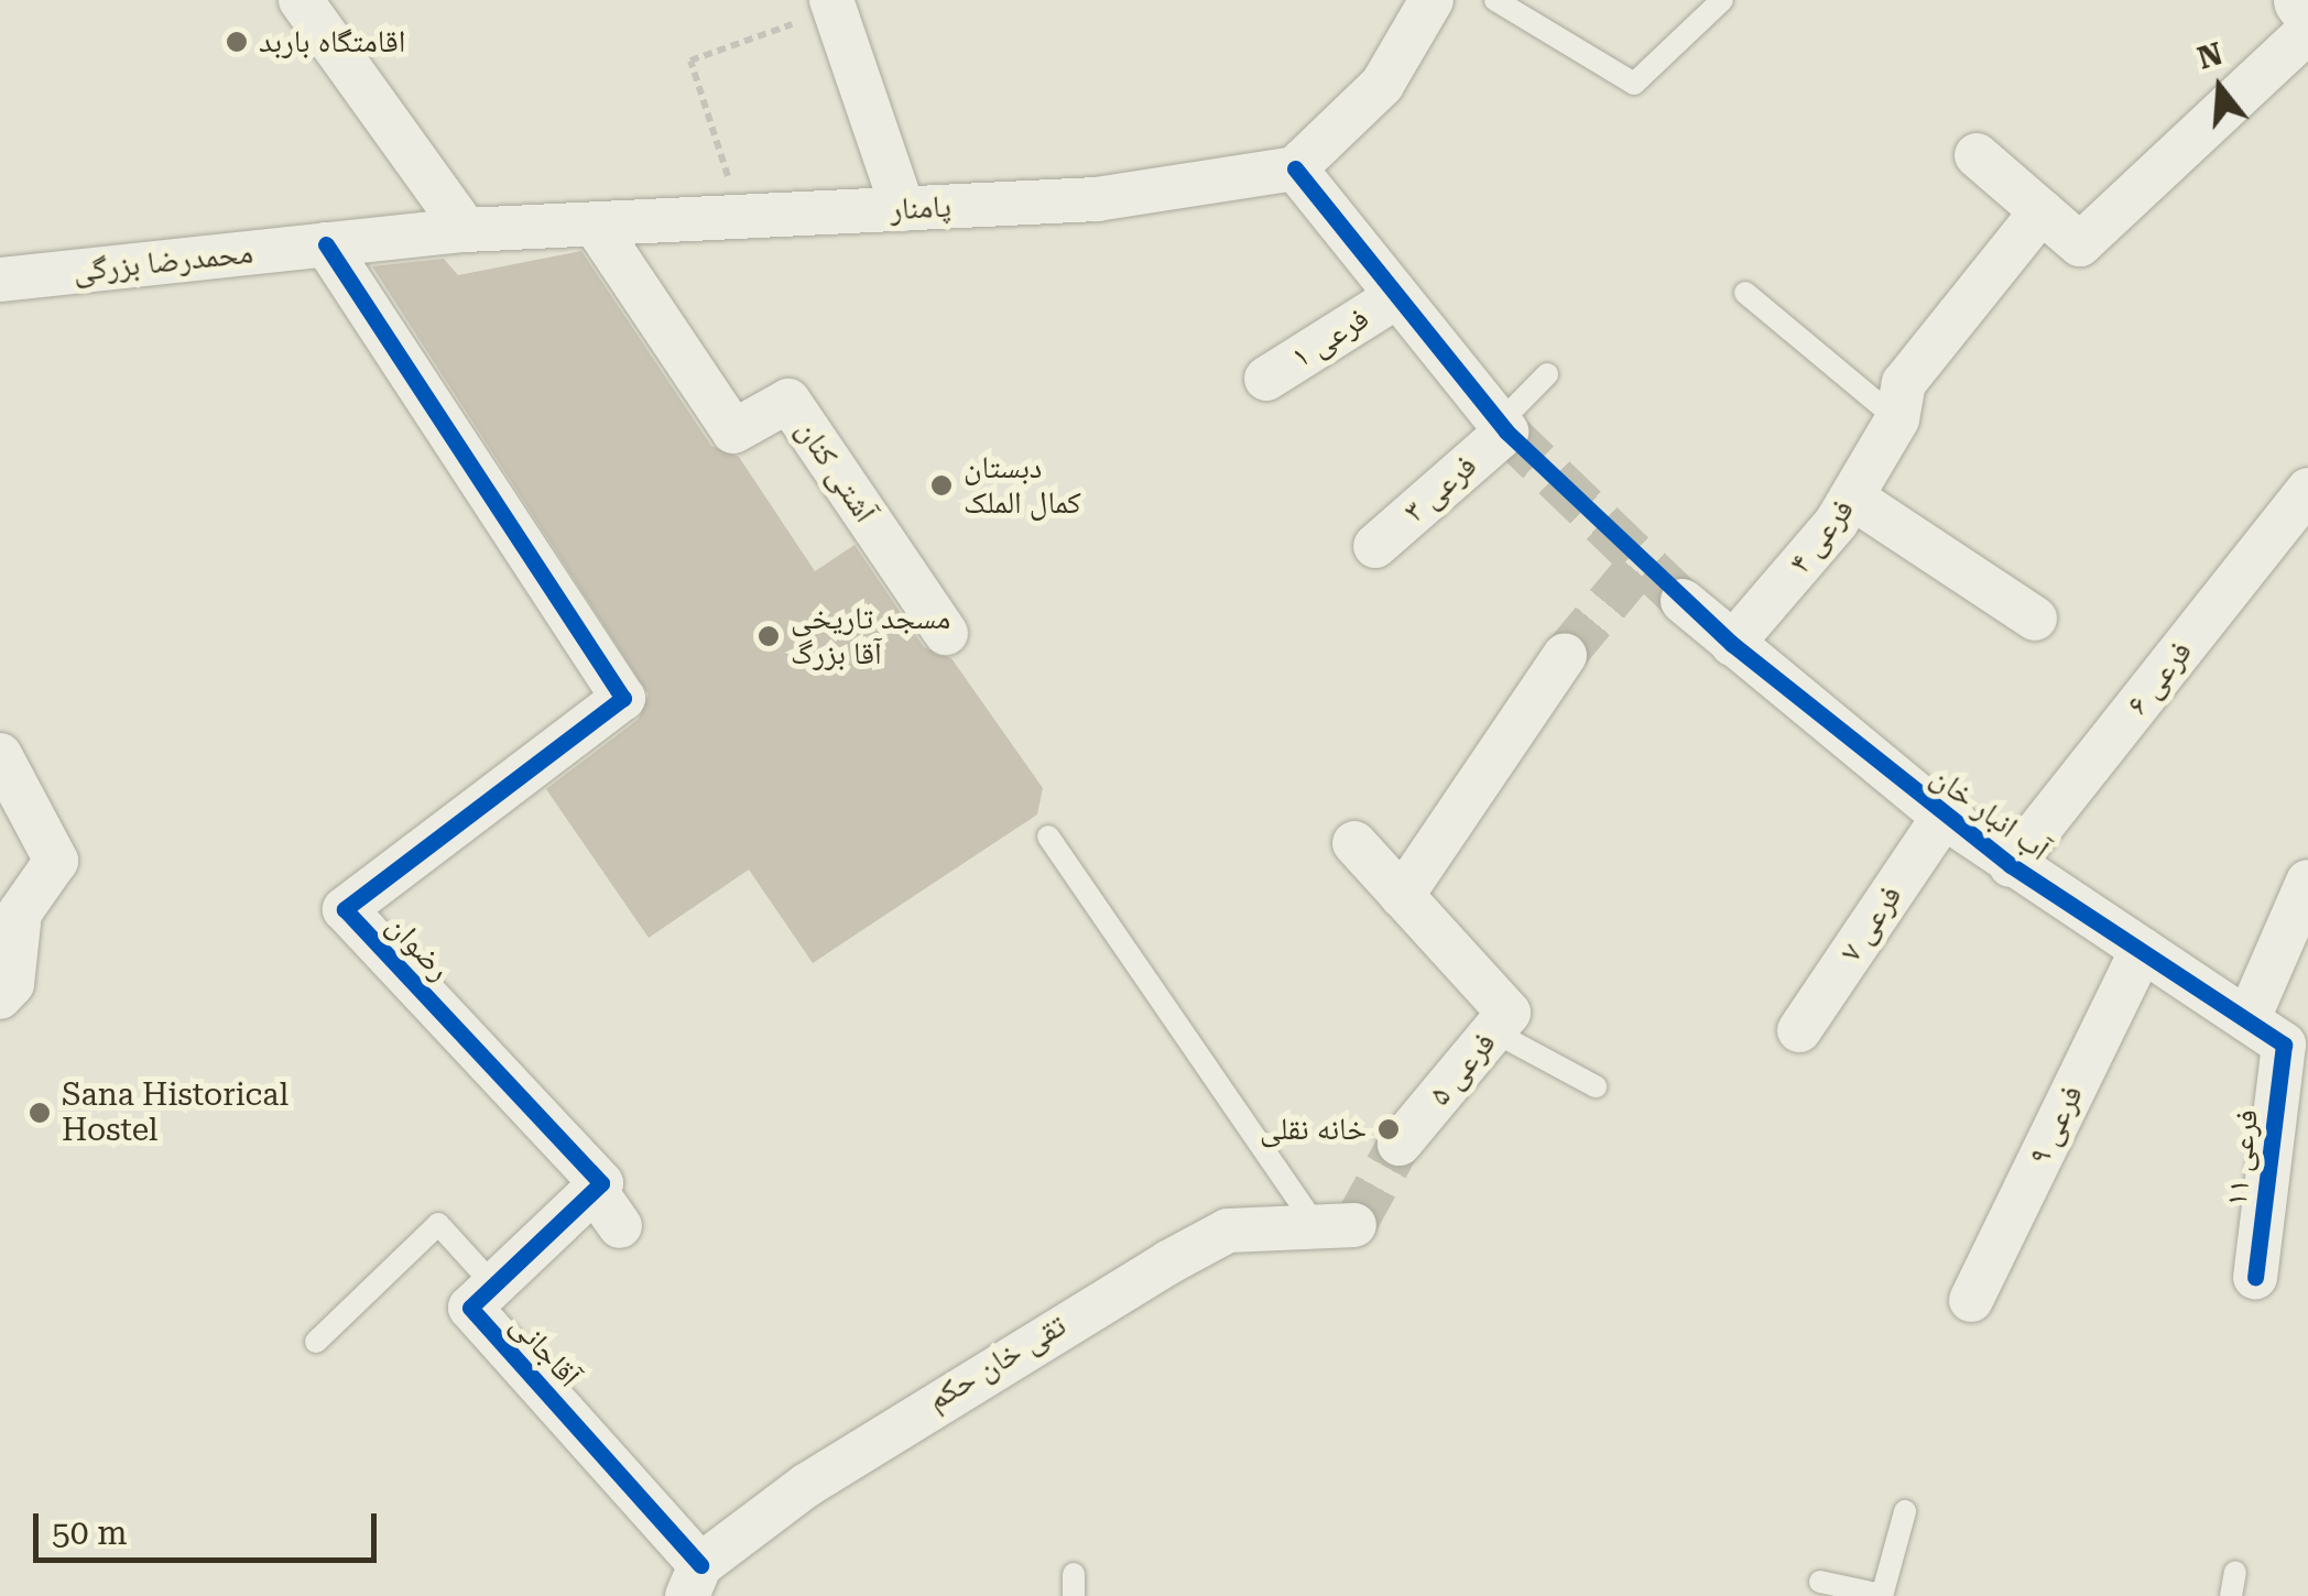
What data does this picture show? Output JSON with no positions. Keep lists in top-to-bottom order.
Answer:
{
  "streets": {
    "street": [
      "پامنار",
      "محمدرضا بزرگی",
      "فرعی ۱",
      "آشتی کنان",
      "فرعی ۳",
      "فرعی ۴",
      "فرعی ۶",
      "آب انبار خان",
      "فرعی ۷",
      "رضوان",
      "فرعی ۵",
      "فرعی ۹",
      "فرعی ۱۱",
      "آقاجانی",
      "تقی خان حکم"
    ]
  },
  "crossings": [
    ["پامنار", "محمدرضا بزرگی"],
    ["پامنار", "آشتی کنان"],
    ["پامنار", "رضوان"],
    ["محمدرضا بزرگی", "رضوان"],
    ["فرعی ۴", "آب انبار خان"],
    ["فرعی ۶", "آب انبار خان"],
    ["آب انبار خان", "فرعی ۷"],
    ["آب انبار خان", "فرعی ۹"],
    ["آب انبار خان", "فرعی ۱۱"],
    ["رضوان", "آقاجانی"],
    ["آقاجانی", "تقی خان حکم"]
  ],
  "places": [
    "اقامتگاه باربد",
    "دبستان کمال الملک",
    "مسجد تاریخی آقا بزرگ",
    "Sana Historical Hostel",
    "خانه نقلی"
  ],
  "scale_bar": "50 m",
  "north": "top"
}
